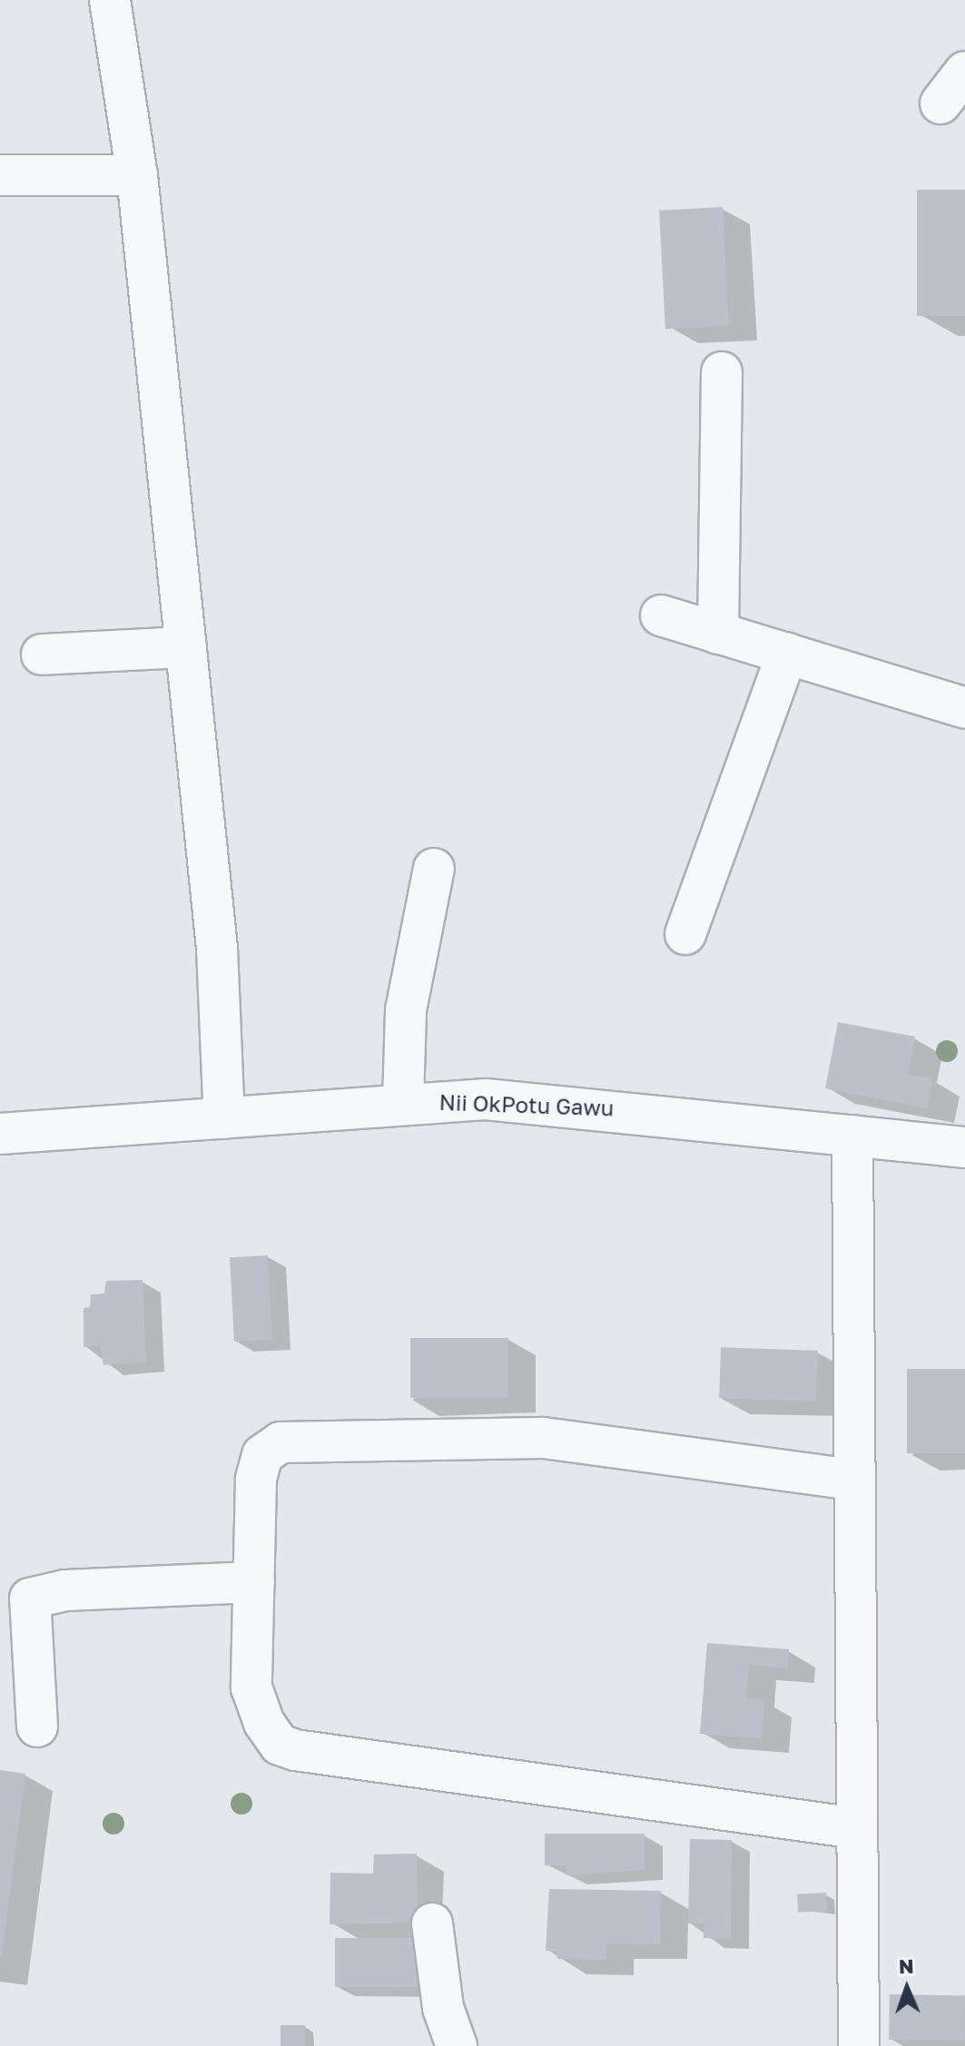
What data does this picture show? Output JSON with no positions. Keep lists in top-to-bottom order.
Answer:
{
  "streets": {
    "street": ["Nii OkPotu Gawu"]
  },
  "north": "top"
}
